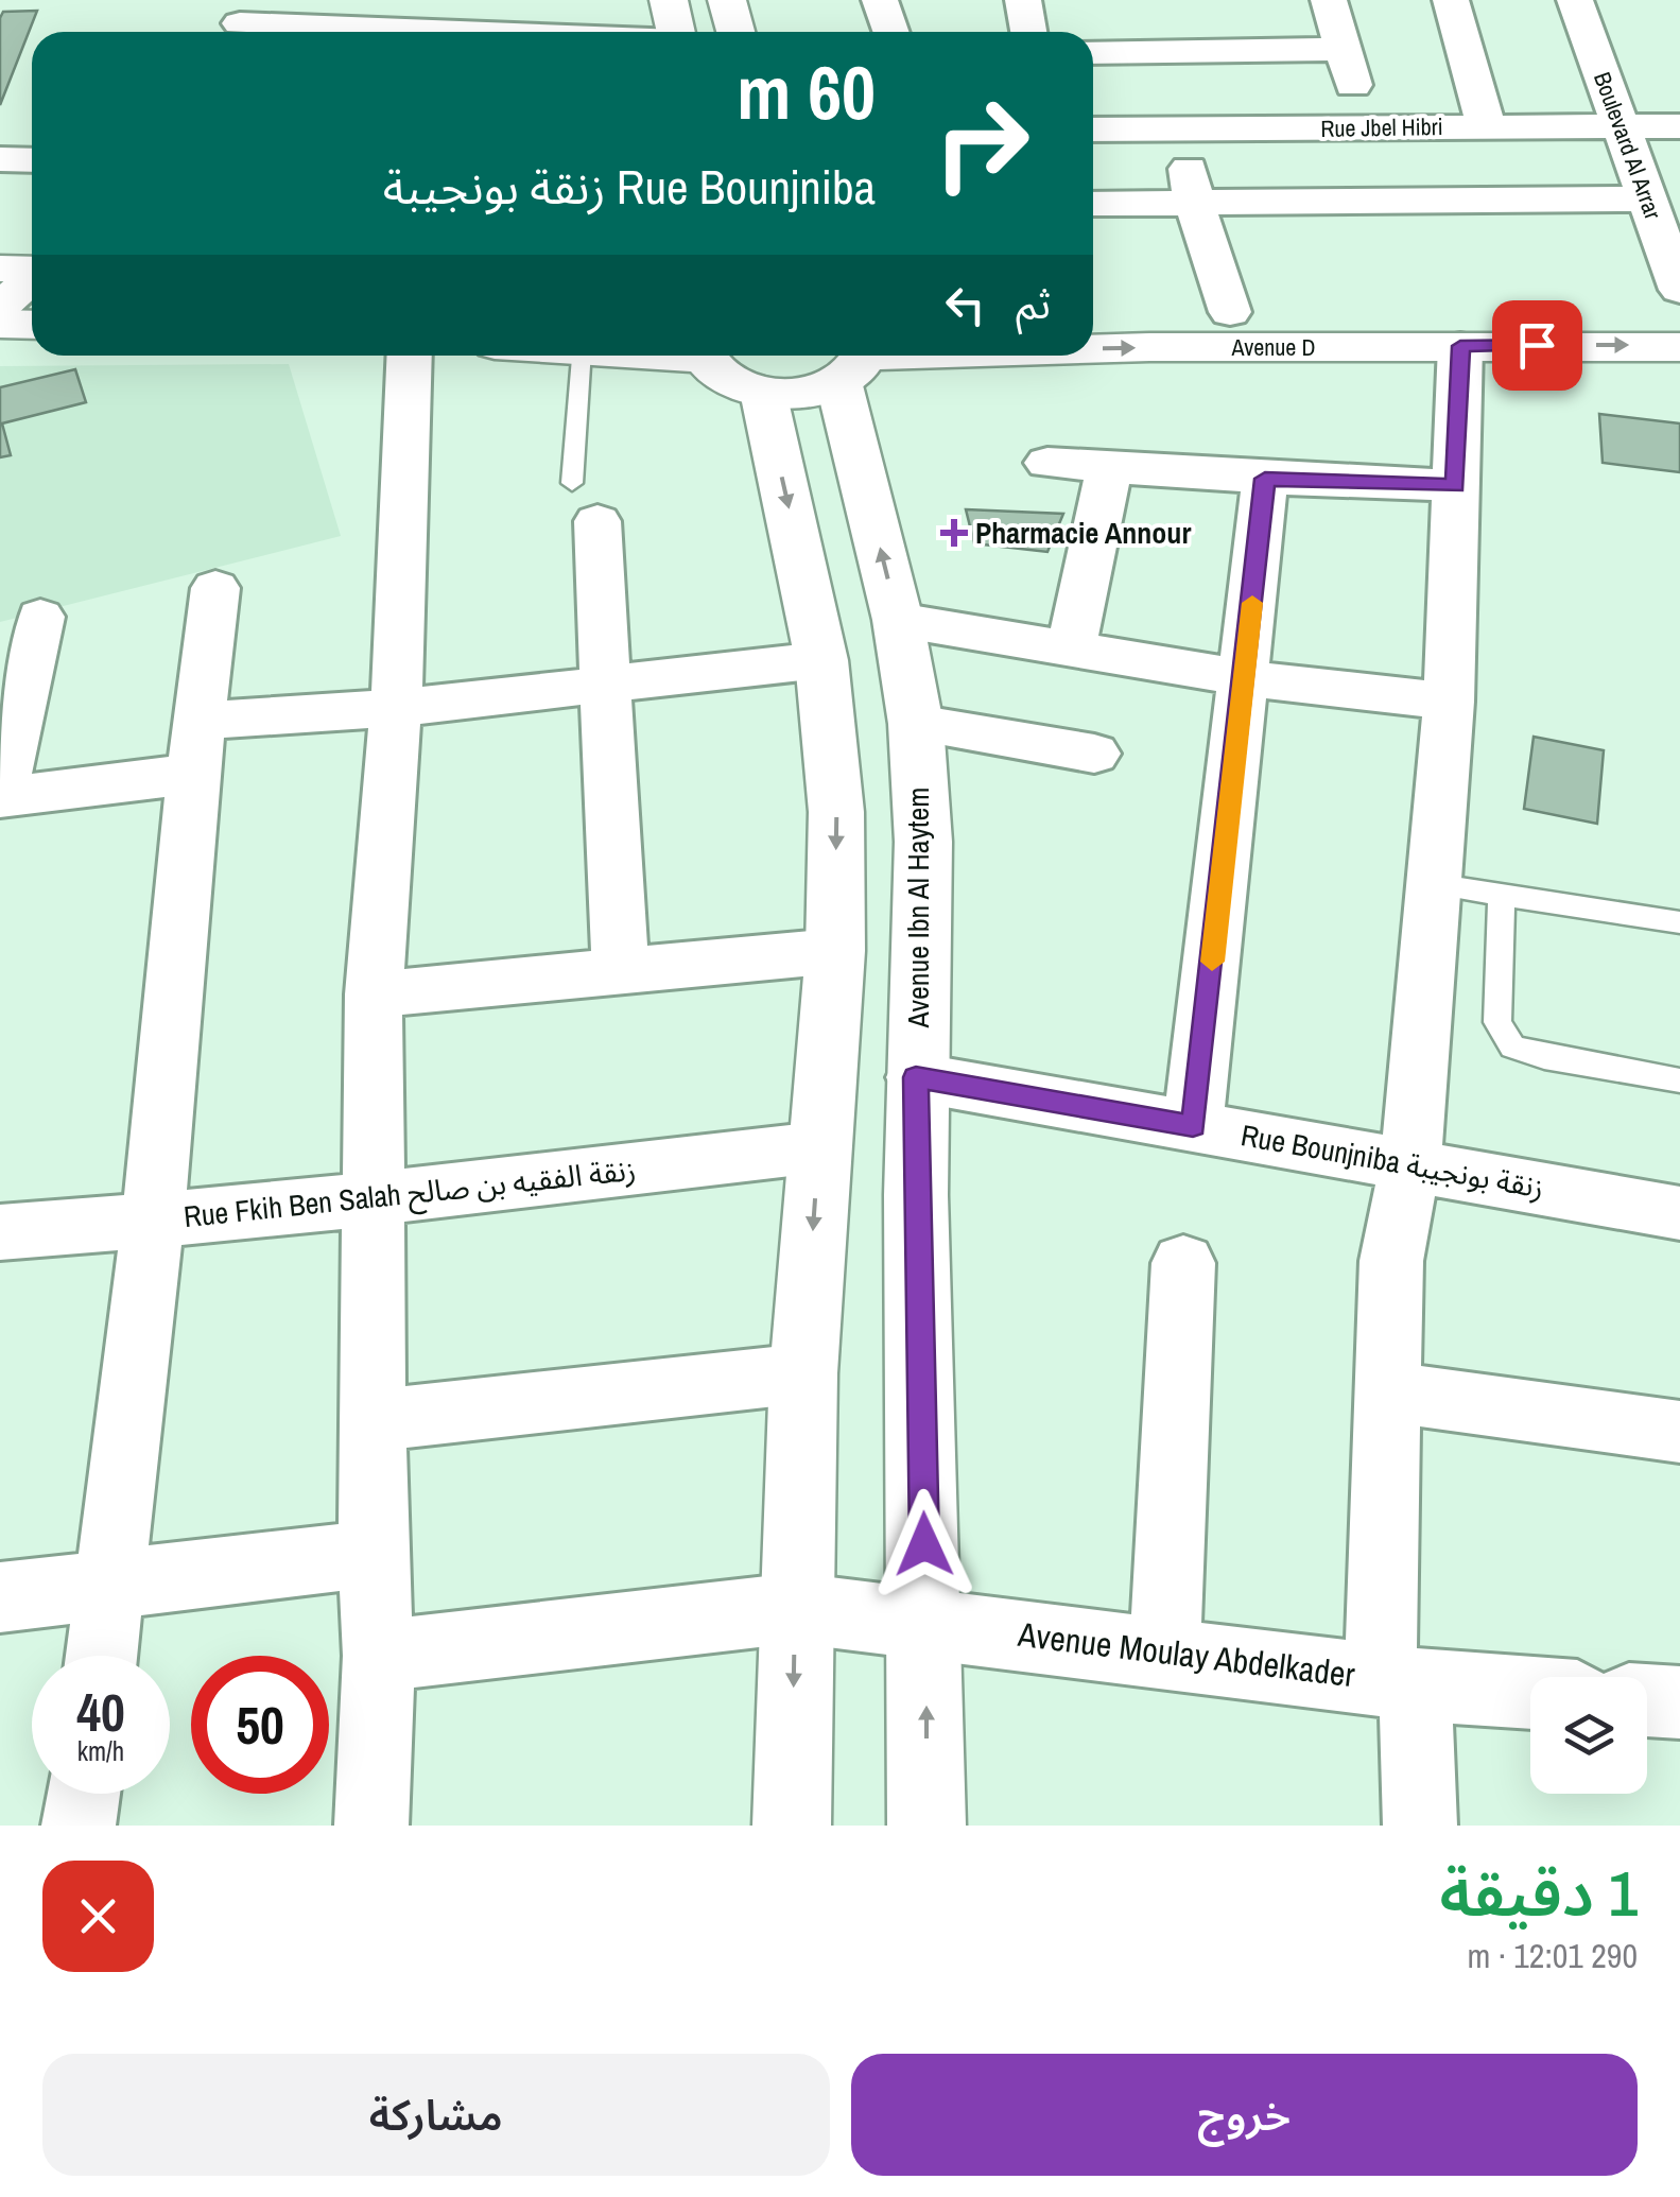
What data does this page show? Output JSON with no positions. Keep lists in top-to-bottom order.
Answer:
{
  "streets": {
    "main road": ["Avenue D", "Avenue Ibn Al Haytem"],
    "street": [
      "Rue Jbel Hibri",
      "Boulevard Al Arrar",
      "Rue Bounjniba زنقة بونجيبة",
      "Rue Fkih Ben Salah زنقة الفقيه بن صالح",
      "Avenue Moulay Abdelkader"
    ]
  },
  "crossings": [
    ["Rue Jbel Hibri", "Boulevard Al Arrar"],
    ["Avenue D", "Avenue Ibn Al Haytem"],
    ["Avenue Ibn Al Haytem", "Rue Bounjniba زنقة بونجيبة"],
    ["Avenue Ibn Al Haytem", "Avenue Moulay Abdelkader"]
  ],
  "places": {
    "health": ["Pharmacie Annour"]
  },
  "page": {
    "turn": ["60 m", "Rue Bounjniba زنقة بونجيبة"],
    "then": "ثم",
    "speed": "40 km/h",
    "limit": "50",
    "heading": ["1 دقيقة", "290 m · 12:01"],
    "buttons": ["خروج", "مشاركة"]
  }
}
